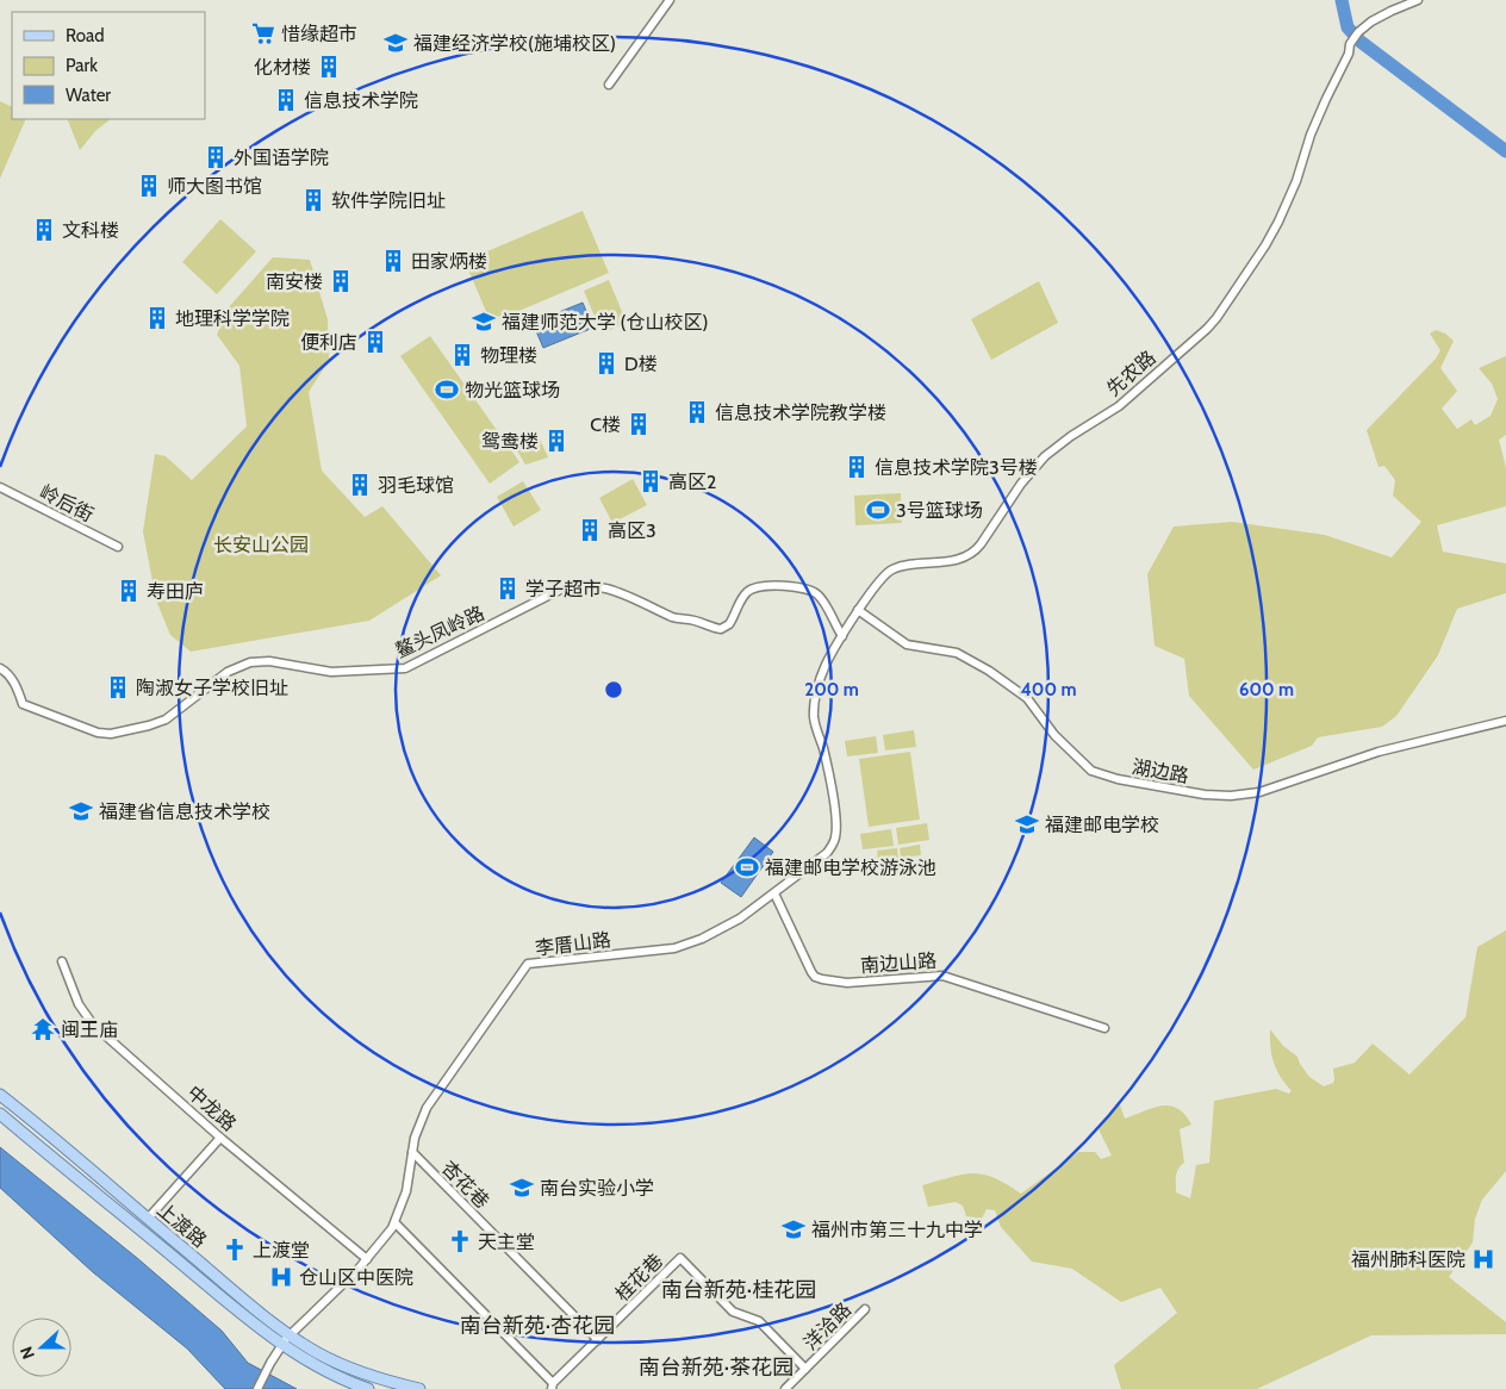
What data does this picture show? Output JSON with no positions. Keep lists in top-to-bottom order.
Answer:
{
  "streets": {
    "main road": ["上渡路"],
    "street": [
      "先农路",
      "岭后街",
      "鳌头凤岭路",
      "湖边路",
      "李厝山路",
      "南边山路",
      "中龙路",
      "杏花巷",
      "桂花巷",
      "洋洽路"
    ]
  },
  "crossings": [
    ["先农路", "鳌头凤岭路"],
    ["先农路", "湖边路"],
    ["先农路", "李厝山路"],
    ["鳌头凤岭路", "李厝山路"],
    ["李厝山路", "南边山路"],
    ["李厝山路", "中龙路"],
    ["李厝山路", "杏花巷"],
    ["李厝山路", "上渡路"],
    ["杏花巷", "桂花巷"],
    ["桂花巷", "洋洽路"]
  ],
  "districts": ["南台新苑·桂花园", "南台新苑·杏花园", "南台新苑·茶花园"],
  "parks": ["长安山公园"],
  "places": {
    "supermarket": ["惜缘超市"],
    "school or university": [
      "福建经济学校(施埔校区)",
      "福建师范大学 (仓山校区)",
      "福建省信息技术学校",
      "福建邮电学校",
      "南台实验小学",
      "福州市第三十九中学"
    ],
    "building": [
      "化材楼",
      "信息技术学院",
      "外国语学院",
      "师大图书馆",
      "软件学院旧址",
      "文科楼",
      "田家炳楼",
      "南安楼",
      "地理科学学院",
      "便利店",
      "物理楼",
      "D楼",
      "信息技术学院教学楼",
      "C楼",
      "鸳鸯楼",
      "信息技术学院3号楼",
      "高区2",
      "羽毛球馆",
      "高区3",
      "学子超市",
      "寿田庐",
      "陶淑女子学校旧址"
    ],
    "sports": ["物光篮球场", "3号篮球场", "福建邮电学校游泳池"],
    "temple": ["闽王庙"],
    "church": ["天主堂", "上渡堂"],
    "hospital": ["福州肺科医院", "仓山区中医院"]
  },
  "legend": ["Road", "Park", "Water"],
  "north": "left",
  "rings": ["200 m", "400 m", "600 m"]
}
